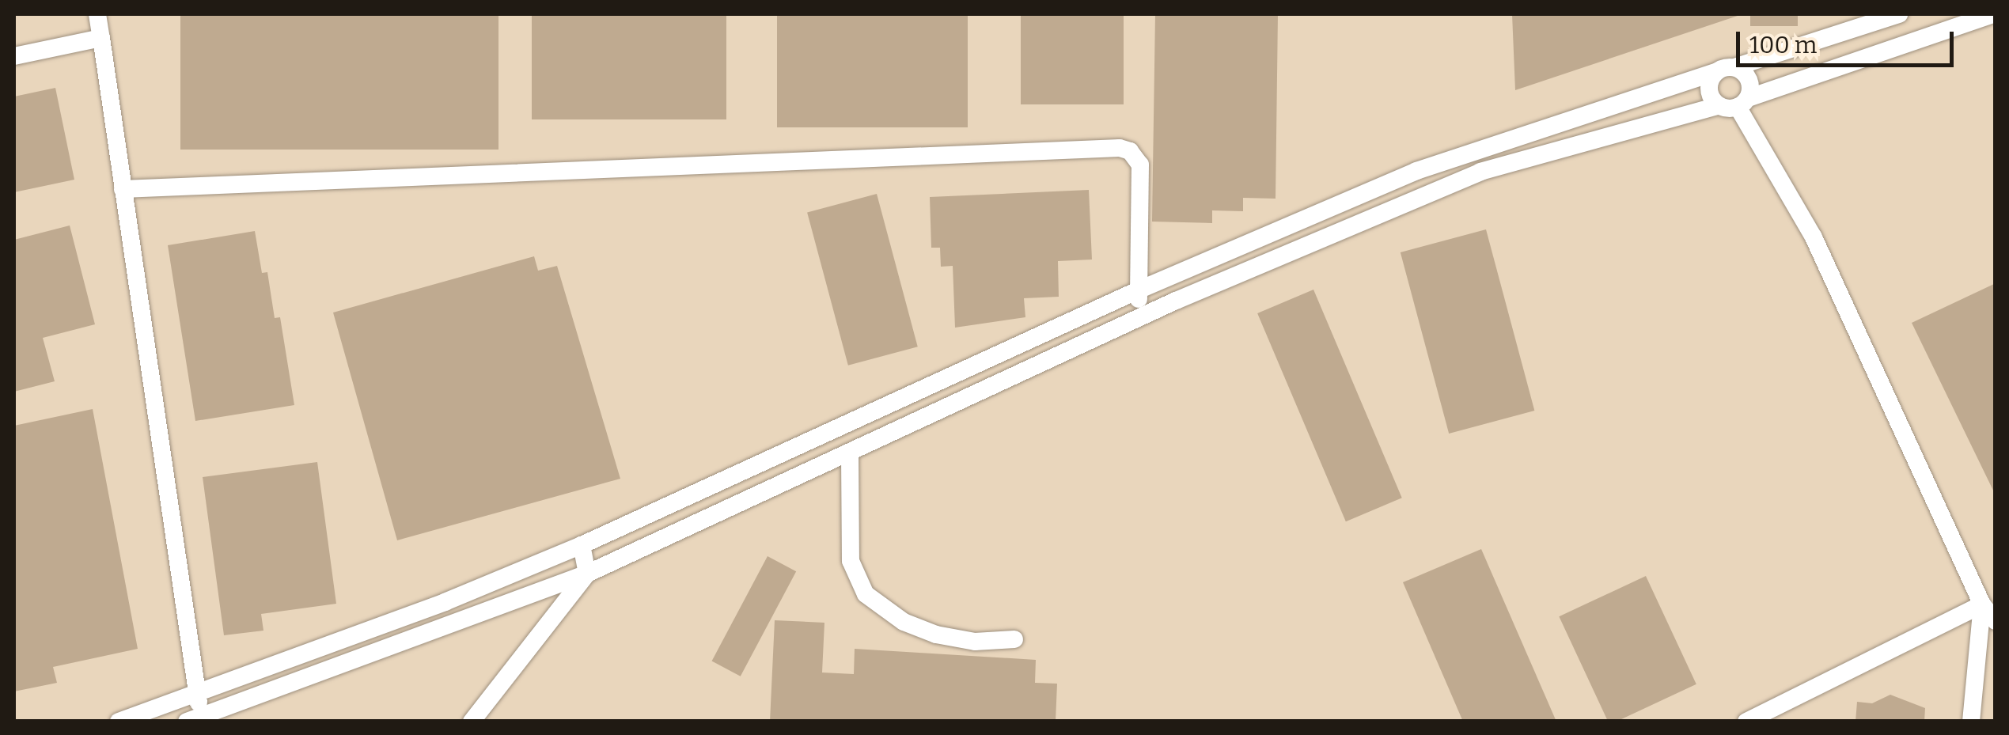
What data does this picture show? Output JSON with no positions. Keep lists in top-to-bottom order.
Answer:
{
  "scale_bar": "100 m"
}
